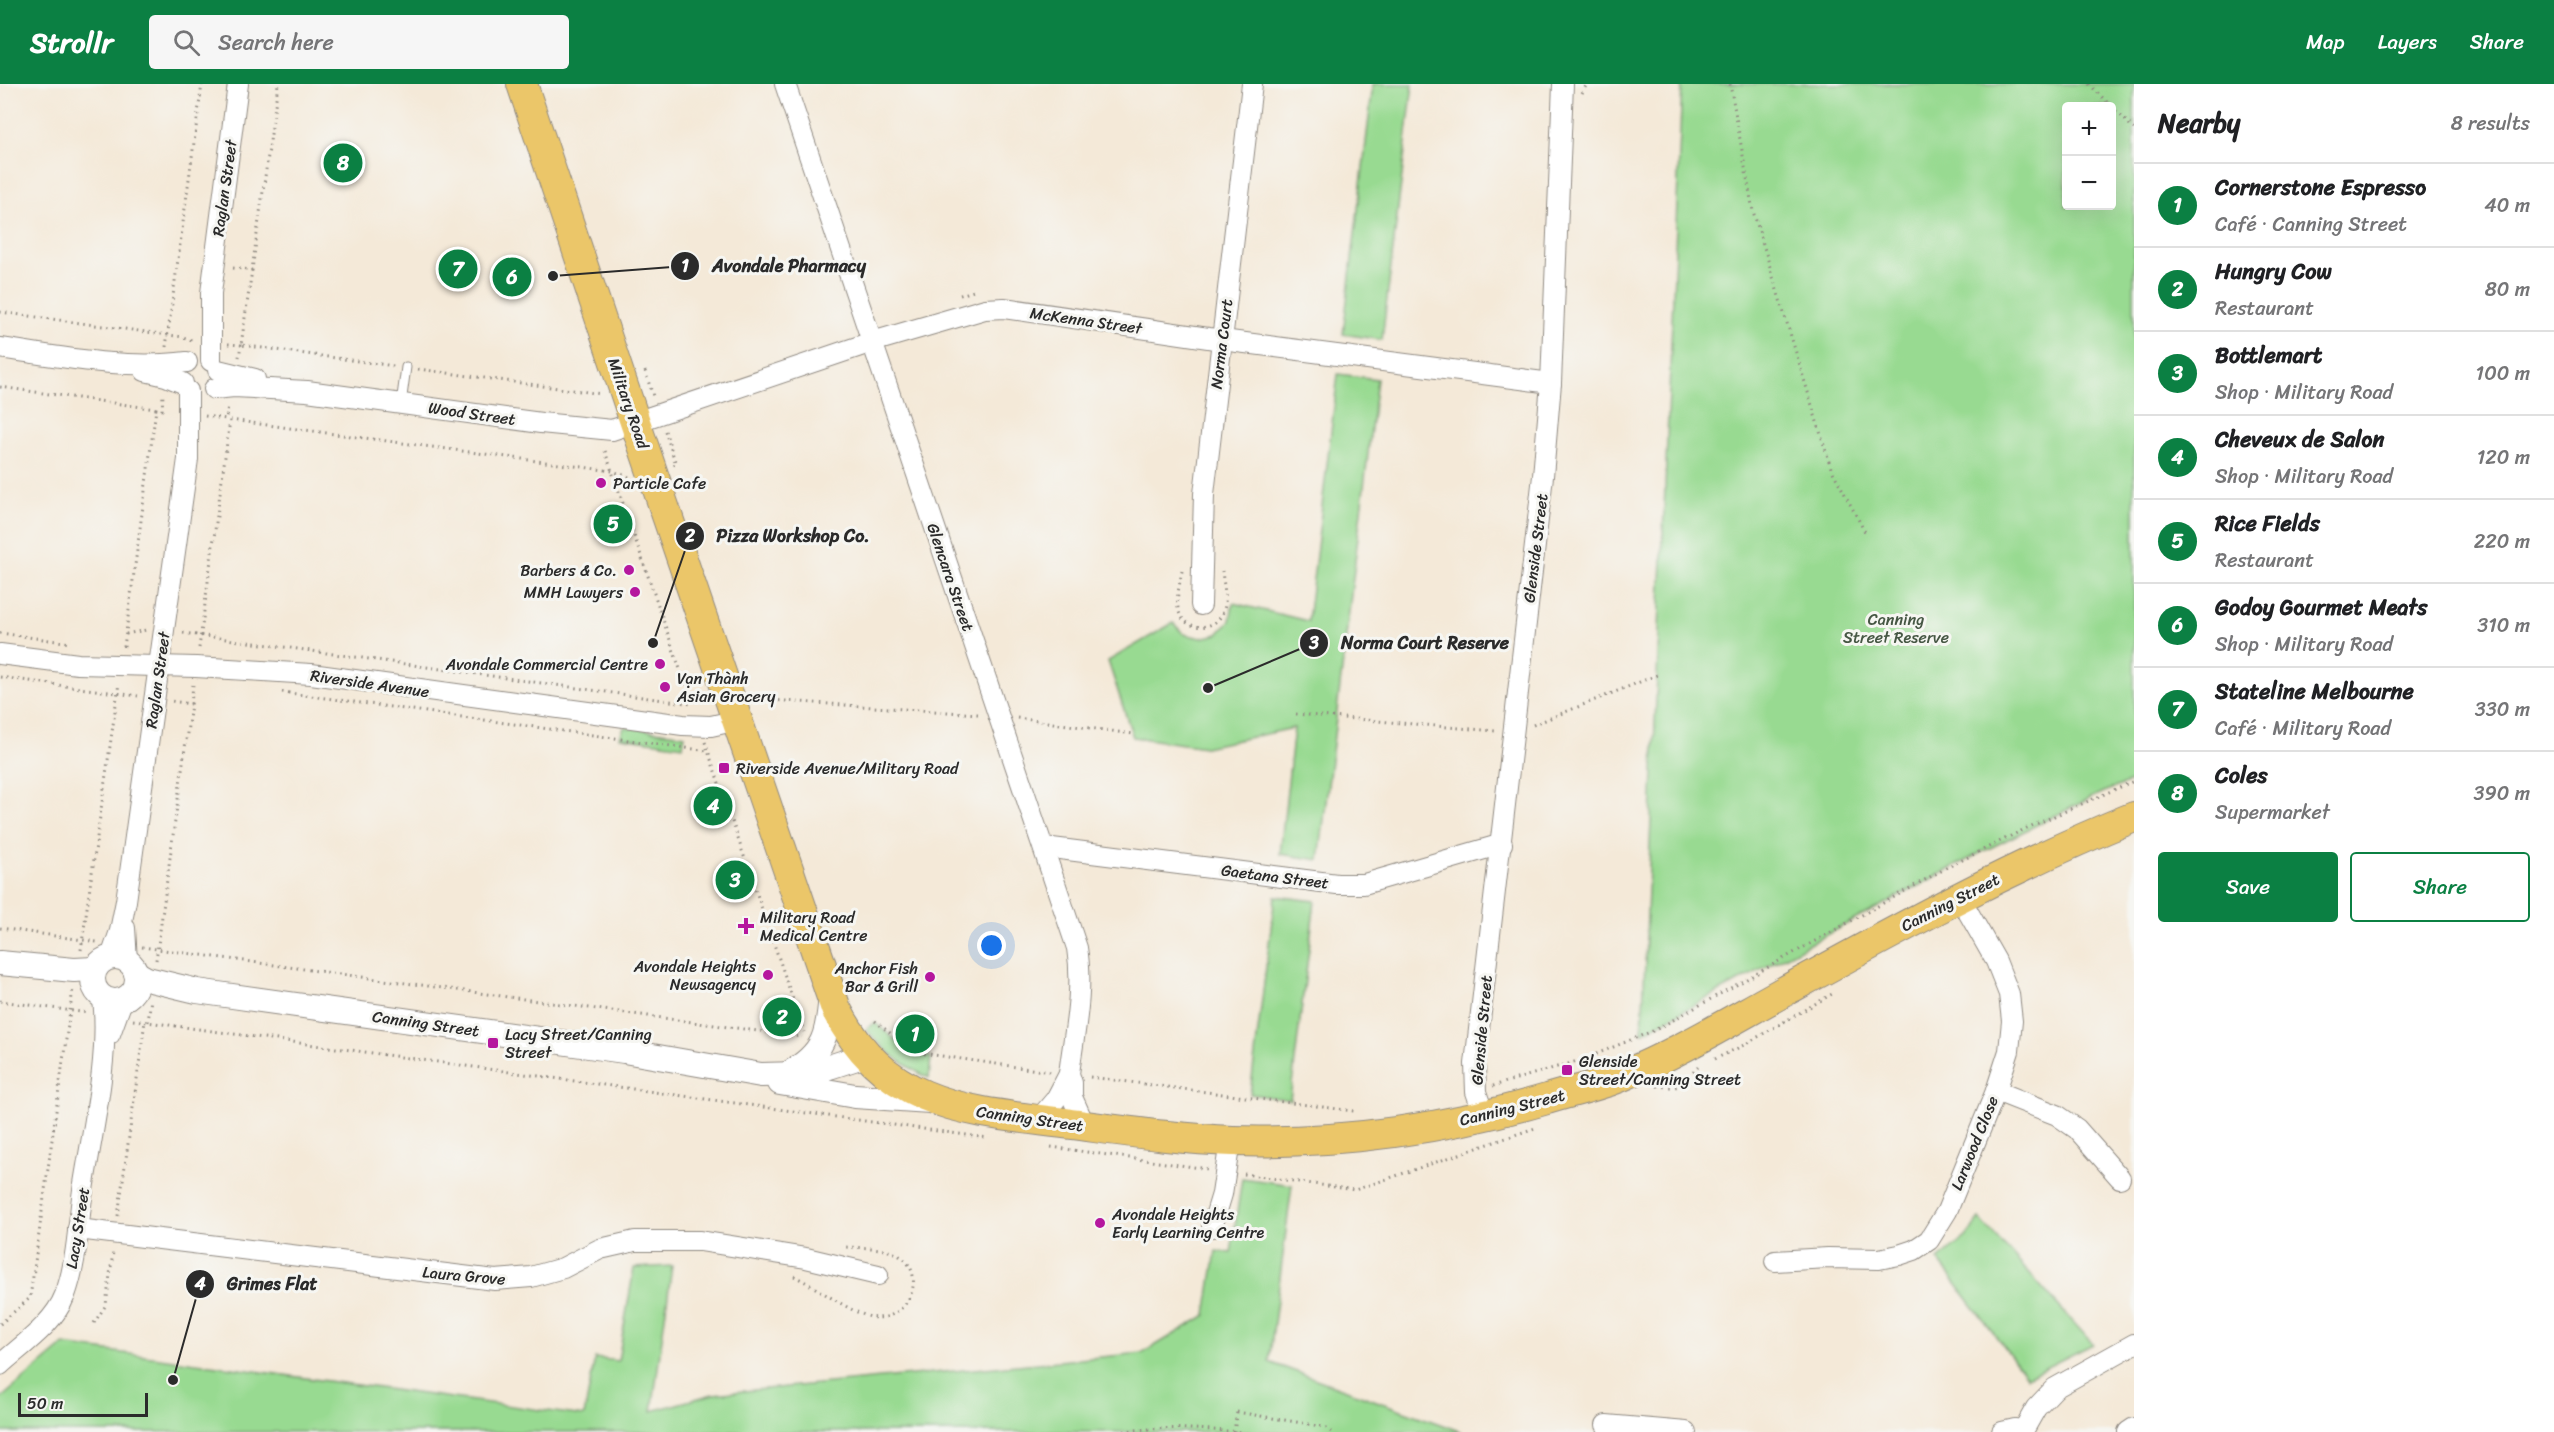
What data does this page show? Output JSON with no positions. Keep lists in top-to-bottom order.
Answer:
{
  "streets": {
    "main road": ["Military Road", "Canning Street"],
    "street": [
      "Raglan Street",
      "McKenna Street",
      "Norma Court",
      "Wood Street",
      "Glenside Street",
      "Glencara Street",
      "Riverside Avenue",
      "Gaetana Street",
      "Larwood Close",
      "Lacy Street",
      "Laura Grove"
    ]
  },
  "crossings": [
    ["Raglan Street", "Wood Street"],
    ["Raglan Street", "Riverside Avenue"],
    ["Raglan Street", "Canning Street"],
    ["Raglan Street", "Lacy Street"],
    ["McKenna Street", "Norma Court"],
    ["McKenna Street", "Military Road"],
    ["McKenna Street", "Wood Street"],
    ["McKenna Street", "Glenside Street"],
    ["McKenna Street", "Glencara Street"],
    ["Military Road", "Wood Street"],
    ["Military Road", "Riverside Avenue"],
    ["Military Road", "Canning Street"],
    ["Glenside Street", "Gaetana Street"],
    ["Glenside Street", "Canning Street"],
    ["Glencara Street", "Gaetana Street"],
    ["Glencara Street", "Canning Street"],
    ["Canning Street", "Larwood Close"],
    ["Canning Street", "Lacy Street"],
    ["Lacy Street", "Laura Grove"]
  ],
  "parks": ["Canning Street Reserve"],
  "places": {
    "other": [
      "Avondale Pharmacy",
      "Particle Cafe",
      "Barbers & Co.",
      "MMH Lawyers",
      "Pizza Workshop Co.",
      "Avondale Commercial Centre",
      "Vạn Thành Asian Grocery",
      "Norma Court Reserve",
      "Avondale Heights Newsagency",
      "Anchor Fish Bar & Grill",
      "Avondale Heights Early Learning Centre",
      "Grimes Flat"
    ],
    "transit": ["Riverside Avenue/Military Road", "Lacy Street/Canning Street", "Glenside Street/Canning Street"],
    "health": ["Military Road Medical Centre"]
  },
  "scale_bar": "50 m",
  "page": {
    "header": "Strollr",
    "search": "Search here",
    "nav": ["Map", "Layers", "Share"],
    "heading": ["Nearby", "8 results"],
    "map_buttons": ["+", "−"],
    "pins": [
      "8",
      "7",
      "6",
      "5",
      "4",
      "3",
      "2",
      "1"
    ],
    "list": [
      {
        "mark": "1",
        "name": "Cornerstone Espresso",
        "note": "Café · Canning Street",
        "value": "40 m"
      },
      {
        "mark": "2",
        "name": "Hungry Cow",
        "note": "Restaurant",
        "value": "80 m"
      },
      {
        "mark": "3",
        "name": "Bottlemart",
        "note": "Shop · Military Road",
        "value": "100 m"
      },
      {
        "mark": "4",
        "name": "Cheveux de Salon",
        "note": "Shop · Military Road",
        "value": "120 m"
      },
      {
        "mark": "5",
        "name": "Rice Fields",
        "note": "Restaurant",
        "value": "220 m"
      },
      {
        "mark": "6",
        "name": "Godoy Gourmet Meats",
        "note": "Shop · Military Road",
        "value": "310 m"
      },
      {
        "mark": "7",
        "name": "Stateline Melbourne",
        "note": "Café · Military Road",
        "value": "330 m"
      },
      {
        "mark": "8",
        "name": "Coles",
        "note": "Supermarket",
        "value": "390 m"
      }
    ],
    "buttons": ["Save", "Share"],
    "scale": "50 m"
  }
}
